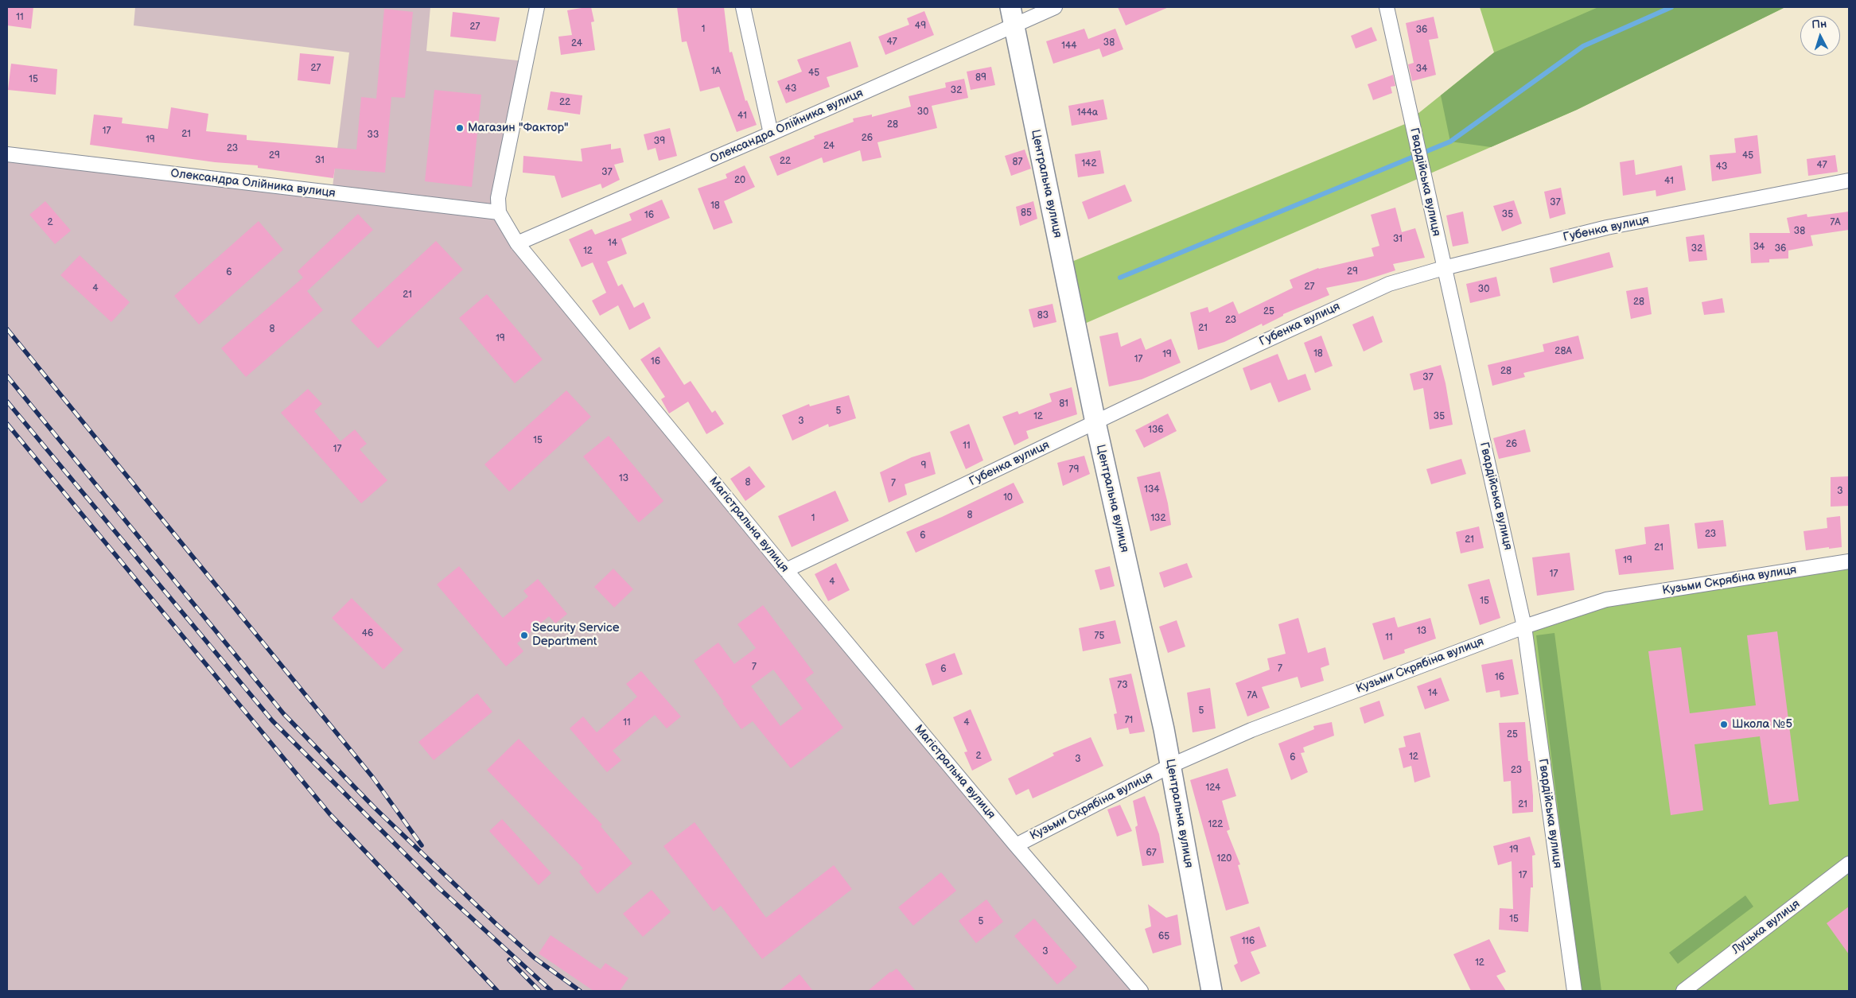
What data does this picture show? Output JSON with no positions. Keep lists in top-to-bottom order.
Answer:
{
  "streets": {
    "main road": ["Центральна вулиця"],
    "street": [
      "Олександра Олійника вулиця",
      "Гвардійська вулиця",
      "Губенка вулиця",
      "Магістральна вулиця",
      "Кузьми Скрябіна вулиця",
      "Луцька вулиця"
    ]
  },
  "crossings": [
    ["Олександра Олійника вулиця", "Центральна вулиця"],
    ["Олександра Олійника вулиця", "Магістральна вулиця"],
    ["Гвардійська вулиця", "Губенка вулиця"],
    ["Гвардійська вулиця", "Кузьми Скрябіна вулиця"],
    ["Центральна вулиця", "Губенка вулиця"],
    ["Центральна вулиця", "Кузьми Скрябіна вулиця"],
    ["Губенка вулиця", "Магістральна вулиця"],
    ["Магістральна вулиця", "Кузьми Скрябіна вулиця"]
  ],
  "places": ["Магазин \"Фактор\"", "Security Service Department", "Школа №5"],
  "house_numbers": [
    "11",
    "49",
    "27",
    "1",
    "36",
    "47",
    "38",
    "24",
    "144",
    "27",
    "34",
    "1А",
    "45",
    "89",
    "15",
    "43",
    "32",
    "22",
    "30",
    "144а",
    "41",
    "28",
    "17",
    "21",
    "33",
    "26",
    "19",
    "39",
    "24",
    "23",
    "29",
    "45",
    "31",
    "22",
    "87",
    "142",
    "47",
    "43",
    "37",
    "20",
    "41",
    "37",
    "18",
    "85",
    "35",
    "16",
    "2",
    "7А",
    "38",
    "31",
    "14",
    "34",
    "32",
    "36",
    "12",
    "29",
    "6",
    "27",
    "4",
    "30",
    "21",
    "28",
    "25",
    "83",
    "23",
    "21",
    "8",
    "19",
    "28А",
    "18",
    "19",
    "17",
    "16",
    "28",
    "37",
    "81",
    "5",
    "12",
    "35",
    "3",
    "136",
    "15",
    "26",
    "11",
    "17",
    "9",
    "79",
    "13",
    "8",
    "7",
    "134",
    "3",
    "10",
    "8",
    "1",
    "132",
    "23",
    "6",
    "21",
    "21",
    "19",
    "17",
    "4",
    "15",
    "13",
    "46",
    "75",
    "11",
    "7",
    "7",
    "6",
    "16",
    "73",
    "14",
    "7А",
    "5",
    "71",
    "11",
    "4",
    "25",
    "2",
    "12",
    "6",
    "3",
    "23",
    "124",
    "21",
    "122",
    "19",
    "67",
    "120",
    "17",
    "15",
    "5",
    "65",
    "116",
    "3",
    "12"
  ],
  "north": "top"
}
